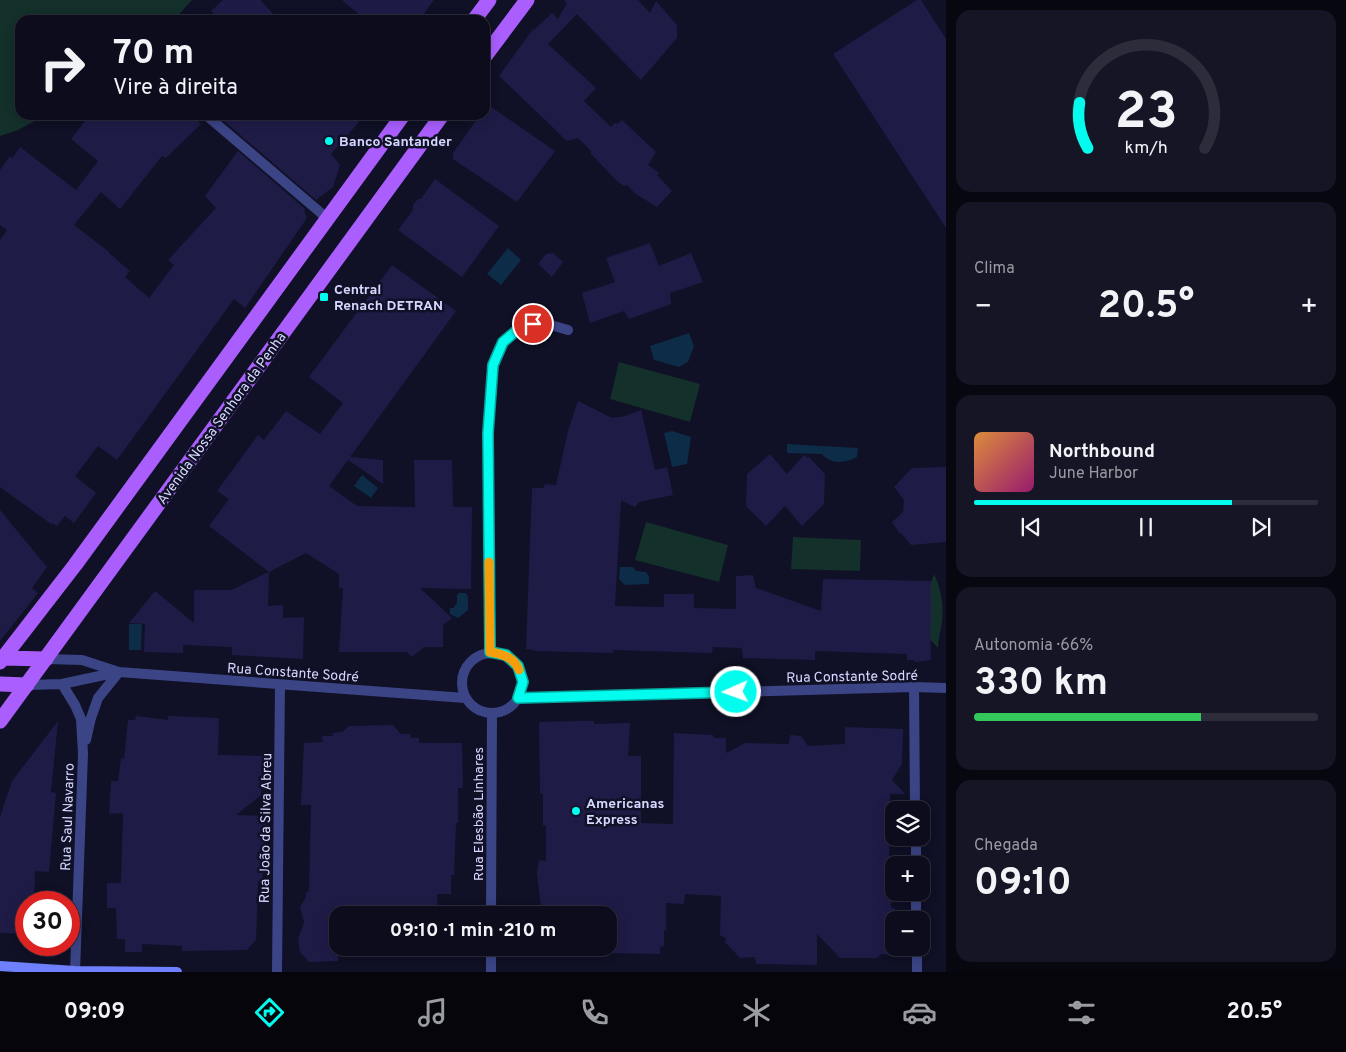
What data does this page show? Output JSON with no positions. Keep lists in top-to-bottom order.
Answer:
{
  "streets": {
    "main road": ["Avenida Nossa Senhora da Penha"],
    "street": [
      "Rua Constante Sodré",
      "Rua Elesbão Linhares",
      "Rua Saul Navarro",
      "Rua João da Silva Abreu"
    ]
  },
  "crossings": [
    ["Avenida Nossa Senhora da Penha", "Rua Constante Sodré"],
    ["Rua Constante Sodré", "Rua Elesbão Linhares"],
    ["Rua Constante Sodré", "Rua Saul Navarro"],
    ["Rua Constante Sodré", "Rua João da Silva Abreu"]
  ],
  "places": {
    "other": ["Banco Santander", "Americanas Express"],
    "transit": ["Central Renach DETRAN"]
  },
  "page": {
    "turn": ["70 m", "Vire à direita"],
    "tile": [
      "Clima",
      ["Autonomia · 66%", "330 km"],
      ["Chegada", "09:10"]
    ],
    "heat": ["−", "20.5°", "+"],
    "song": ["Northbound", "June Harbor"],
    "map_buttons": ["+", "−"],
    "limit": "30",
    "trip": "09:10 · 1 min · 210 m",
    "tabs": ["09:09", "20.5°"],
    "gauge": ["23", "km/h"]
  }
}
